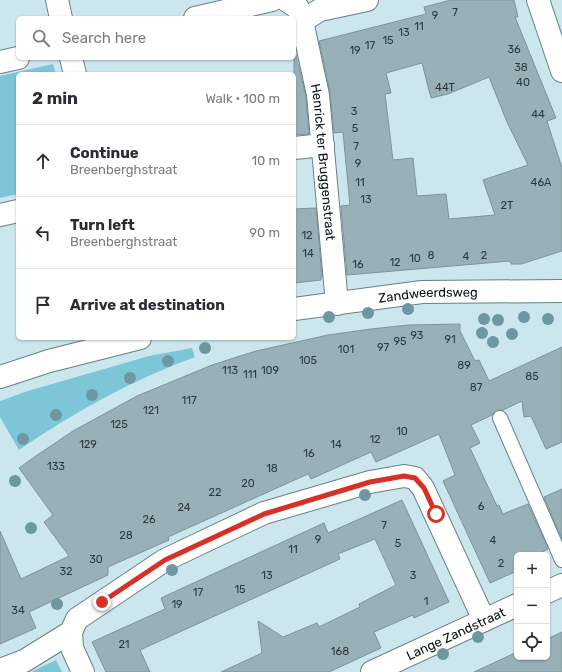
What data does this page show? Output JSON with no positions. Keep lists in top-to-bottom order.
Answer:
{
  "streets": {
    "street": ["Henrick ter Bruggenstraat", "Zandweerdsweg", "Lange Zandstraat"]
  },
  "crossings": [
    ["Henrick ter Bruggenstraat", "Zandweerdsweg"]
  ],
  "house_numbers": [
    "7",
    "9",
    "11",
    "13",
    "15",
    "17",
    "36",
    "19",
    "38",
    "40",
    "44T",
    "3",
    "44",
    "5",
    "7",
    "9",
    "11",
    "46A",
    "13",
    "2T",
    "12",
    "14",
    "8",
    "2",
    "4",
    "10",
    "12",
    "16",
    "93",
    "91",
    "95",
    "97",
    "101",
    "105",
    "89",
    "113",
    "109",
    "111",
    "85",
    "87",
    "117",
    "121",
    "125",
    "10",
    "12",
    "129",
    "14",
    "16",
    "133",
    "18",
    "20",
    "22",
    "6",
    "24",
    "26",
    "7",
    "28",
    "9",
    "4",
    "5",
    "11",
    "30",
    "2",
    "32",
    "13",
    "3",
    "15",
    "17",
    "1",
    "19",
    "34",
    "21",
    "168"
  ],
  "page": {
    "search": "Search here",
    "heading": ["2 min", "Walk · 100 m"],
    "list": [
      ["Continue", "Breenberghstraat", "10 m"],
      ["Turn left", "Breenberghstraat", "90 m"],
      "Arrive at destination"
    ],
    "map_buttons": ["+", "−"]
  }
}
